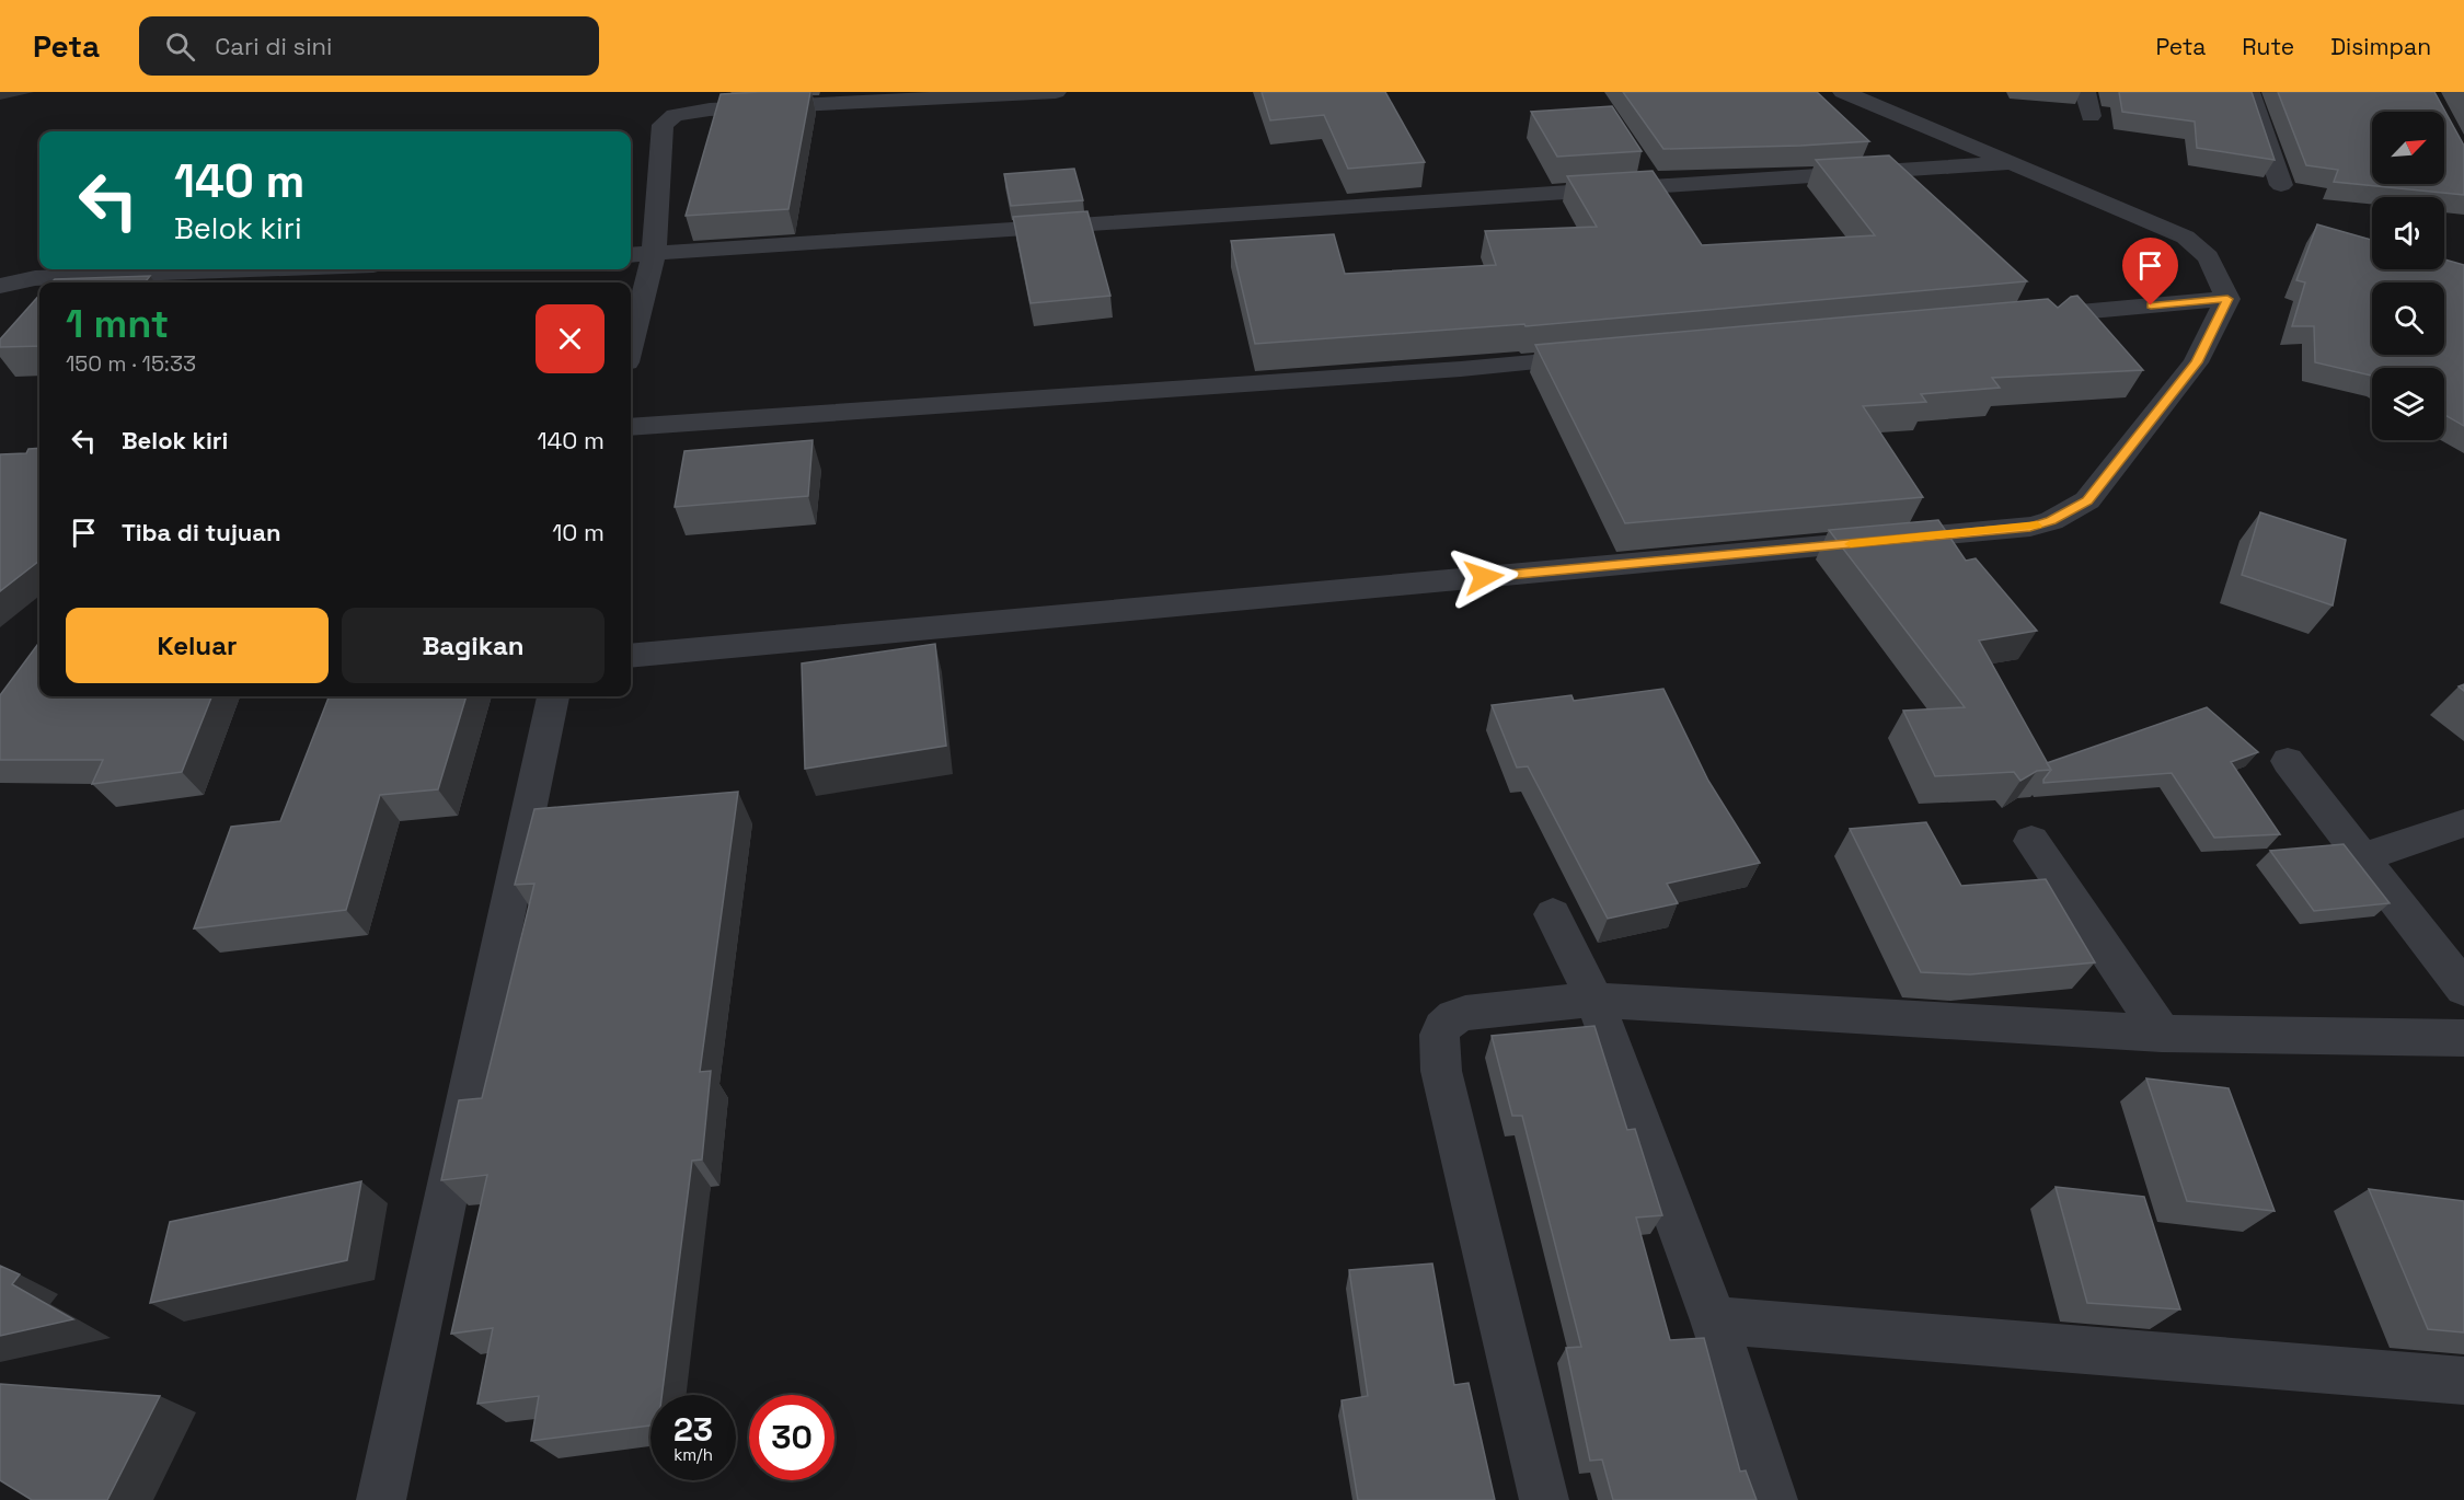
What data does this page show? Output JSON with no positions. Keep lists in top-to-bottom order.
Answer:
{
  "north": "top right",
  "page": {
    "header": "Peta",
    "search": "Cari di sini",
    "nav": ["Peta", "Rute", "Disimpan"],
    "turn": ["140 m", "Belok kiri"],
    "heading": ["1 mnt", "150 m · 15:33"],
    "list": [
      {
        "name": "Belok kiri",
        "value": "140 m"
      },
      {
        "name": "Tiba di tujuan",
        "value": "10 m"
      }
    ],
    "buttons": ["Keluar", "Bagikan"],
    "speed": "23 km/h",
    "limit": "30"
  }
}
